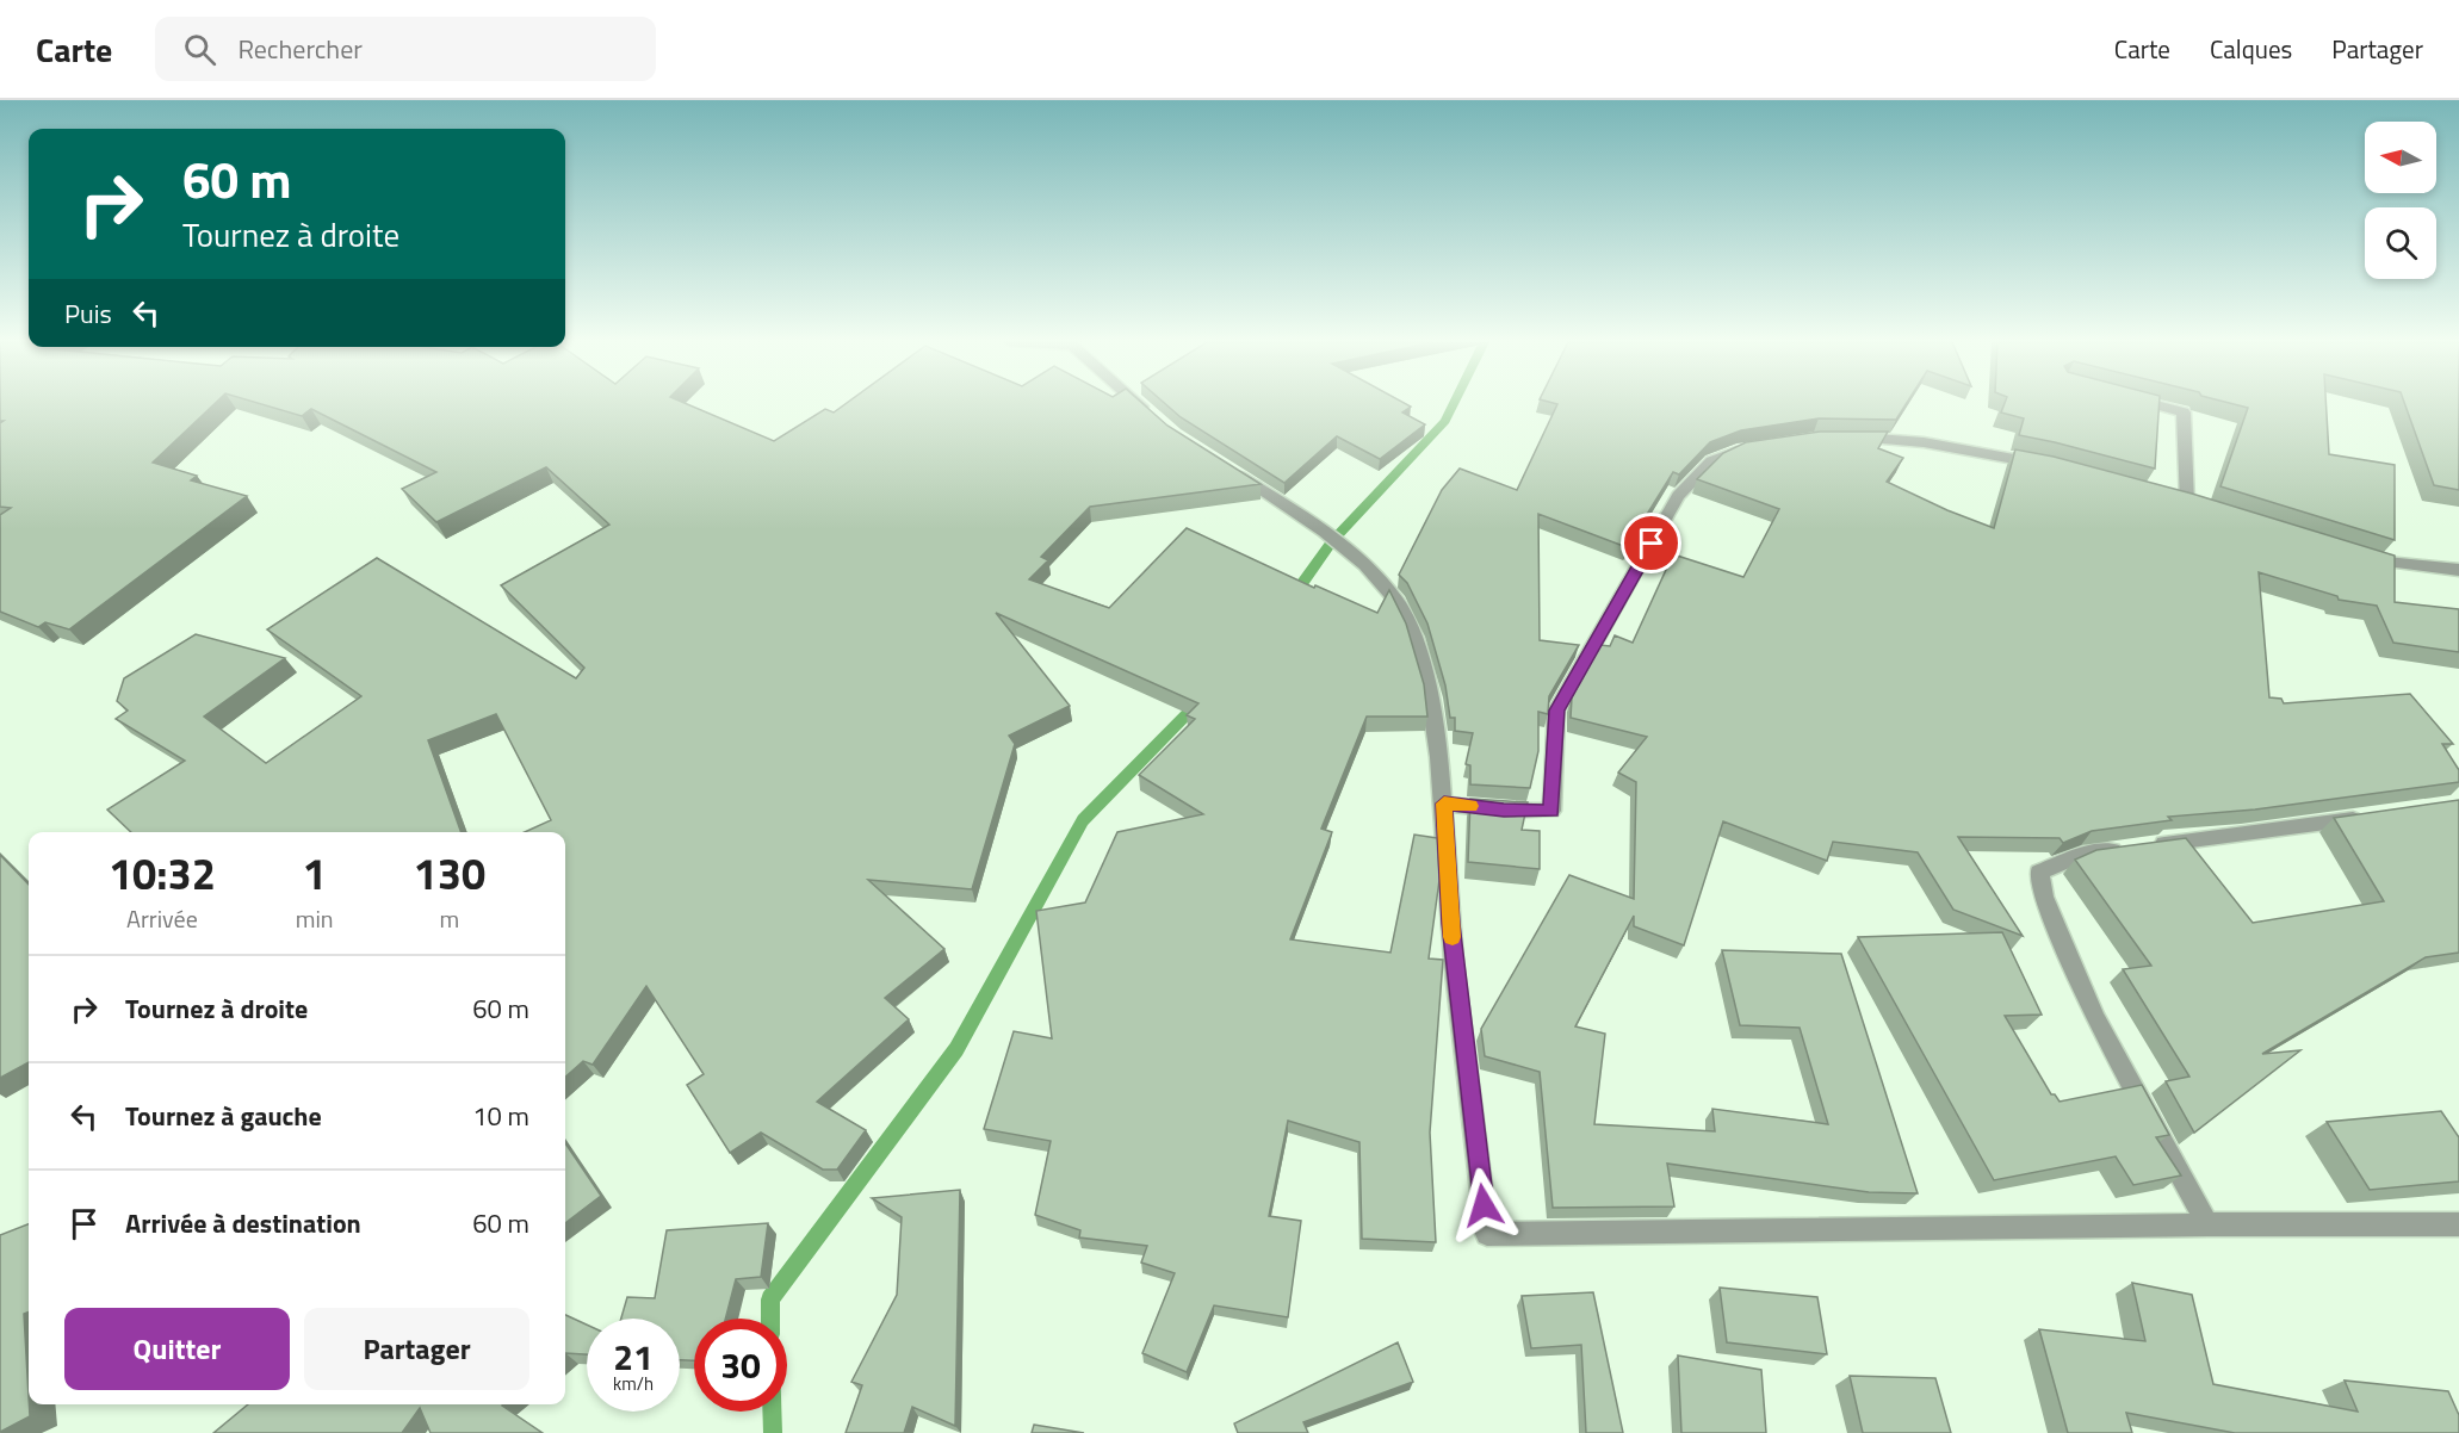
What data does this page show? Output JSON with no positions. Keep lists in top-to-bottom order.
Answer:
{
  "north": "left",
  "page": {
    "header": "Carte",
    "search": "Rechercher",
    "nav": ["Carte", "Calques", "Partager"],
    "turn": ["60 m", "Tournez à droite"],
    "then": "Puis",
    "eta": [
      "10:32",
      "Arrivée",
      "1",
      "min",
      "130",
      "m"
    ],
    "list": [
      {
        "name": "Tournez à droite",
        "value": "60 m"
      },
      {
        "name": "Tournez à gauche",
        "value": "10 m"
      },
      {
        "name": "Arrivée à destination",
        "value": "60 m"
      }
    ],
    "buttons": ["Quitter", "Partager"],
    "speed": "21 km/h",
    "limit": "30"
  }
}
